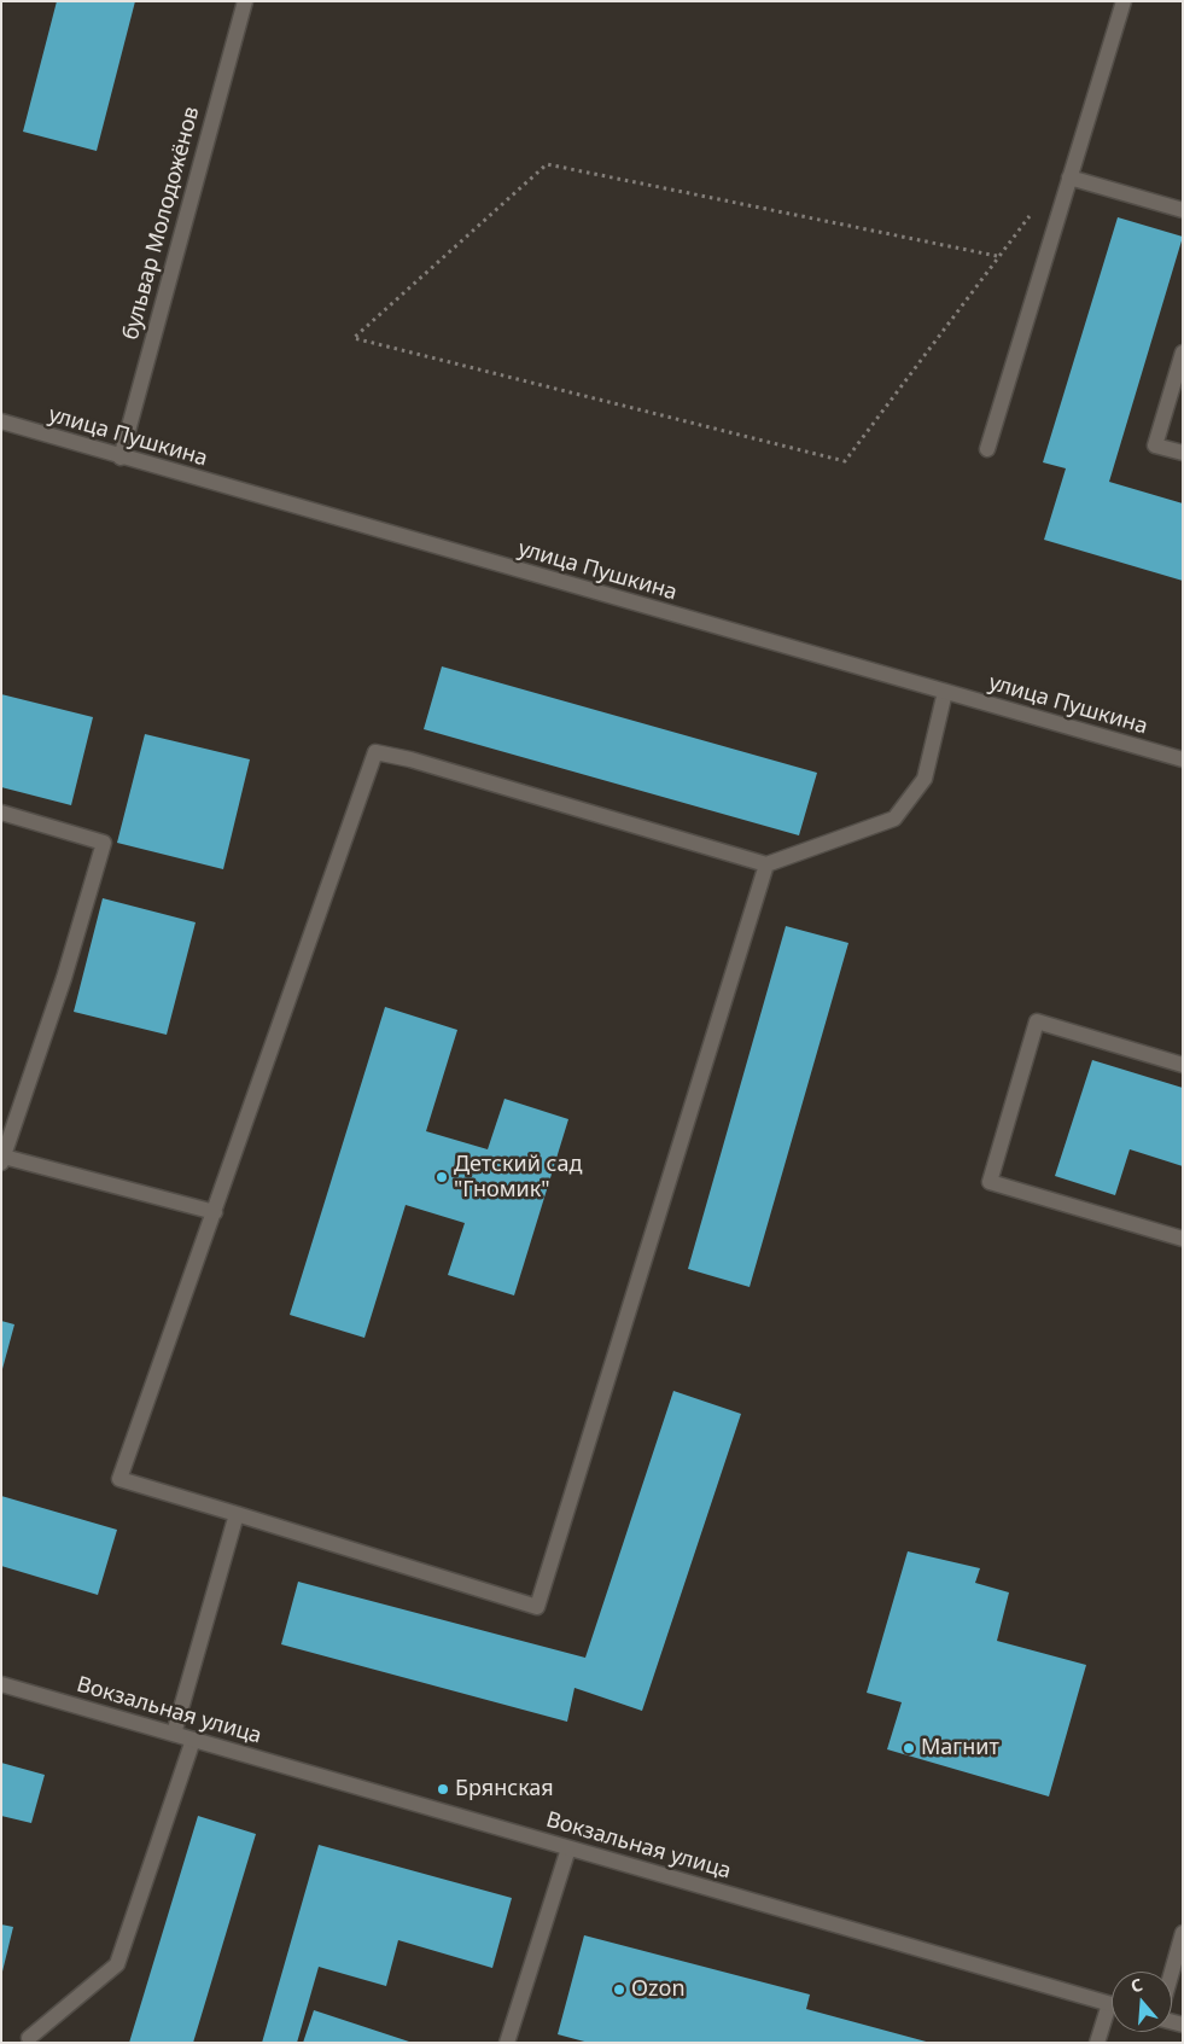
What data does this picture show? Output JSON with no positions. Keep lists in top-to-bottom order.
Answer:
{
  "streets": {
    "street": ["бульвар Молодожёнов", "улица Пушкина", "Вокзальная улица"]
  },
  "crossings": [
    ["бульвар Молодожёнов", "улица Пушкина"]
  ],
  "places": [
    "Детский сад \"Гномик\"",
    "Магнит",
    "Брянская",
    "Ozon"
  ],
  "north": "top"
}
